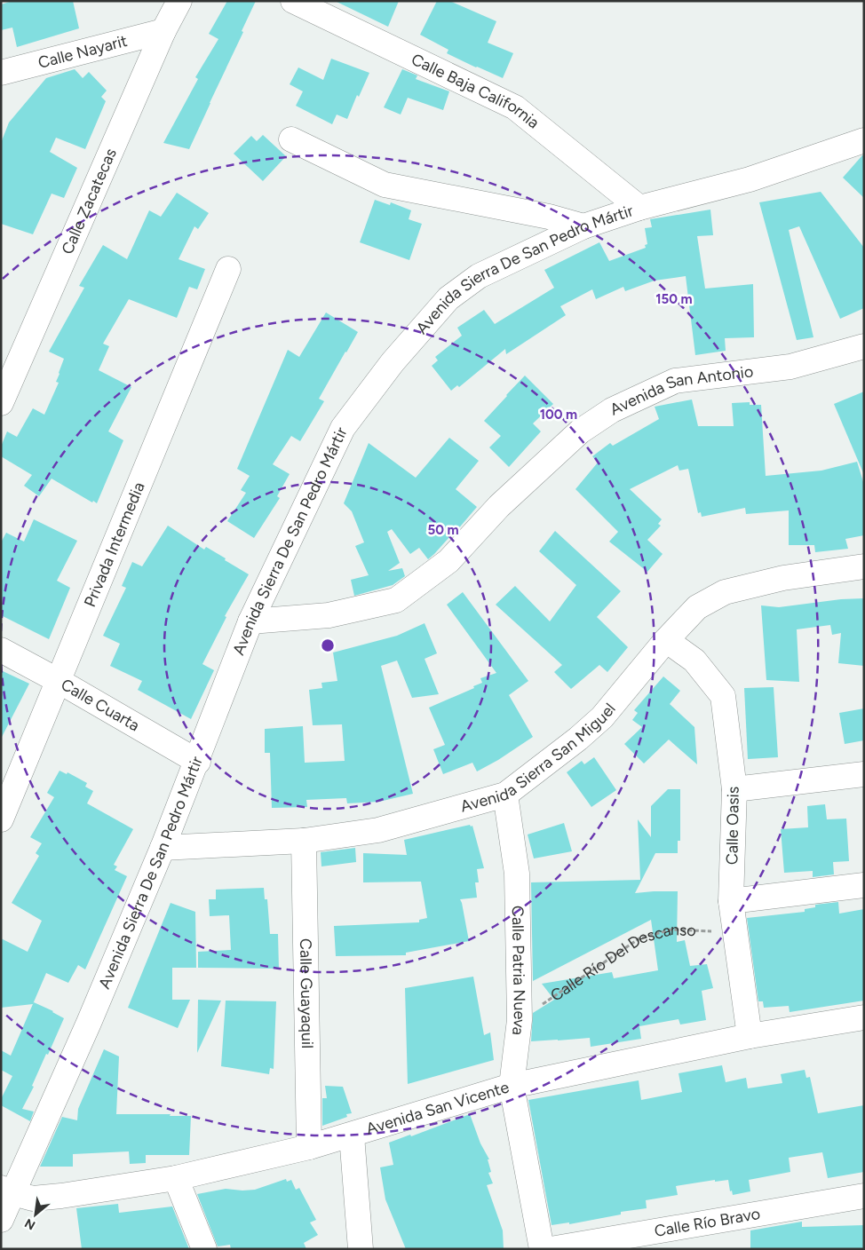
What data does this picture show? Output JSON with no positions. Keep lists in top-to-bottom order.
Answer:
{
  "streets": {
    "street": [
      "Calle Nayarit",
      "Calle Baja California",
      "Calle Zacatecas",
      "Avenida Sierra De San Pedro Mártir",
      "Avenida San Antonio",
      "Privada Intermedia",
      "Calle Cuarta",
      "Avenida Sierra San Miguel",
      "Calle Oasis",
      "Calle Patria Nueva",
      "Calle Guayaquil",
      "Avenida San Vicente",
      "Calle Río Bravo"
    ],
    "path": ["Calle Río Del Descanso"]
  },
  "crossings": [
    ["Calle Nayarit", "Calle Zacatecas"],
    ["Calle Baja California", "Avenida Sierra De San Pedro Mártir"],
    ["Avenida Sierra De San Pedro Mártir", "Avenida San Antonio"],
    ["Avenida Sierra De San Pedro Mártir", "Calle Cuarta"],
    ["Avenida Sierra De San Pedro Mártir", "Avenida Sierra San Miguel"],
    ["Avenida Sierra De San Pedro Mártir", "Avenida San Vicente"],
    ["Privada Intermedia", "Calle Cuarta"],
    ["Avenida Sierra San Miguel", "Calle Oasis"],
    ["Avenida Sierra San Miguel", "Calle Patria Nueva"],
    ["Avenida Sierra San Miguel", "Calle Guayaquil"],
    ["Calle Oasis", "Calle Río Del Descanso"],
    ["Calle Oasis", "Avenida San Vicente"],
    ["Calle Río Del Descanso", "Calle Patria Nueva"],
    ["Calle Patria Nueva", "Avenida San Vicente"],
    ["Calle Guayaquil", "Avenida San Vicente"]
  ],
  "north": "bottom left",
  "rings": ["150 m", "100 m", "50 m"]
}
